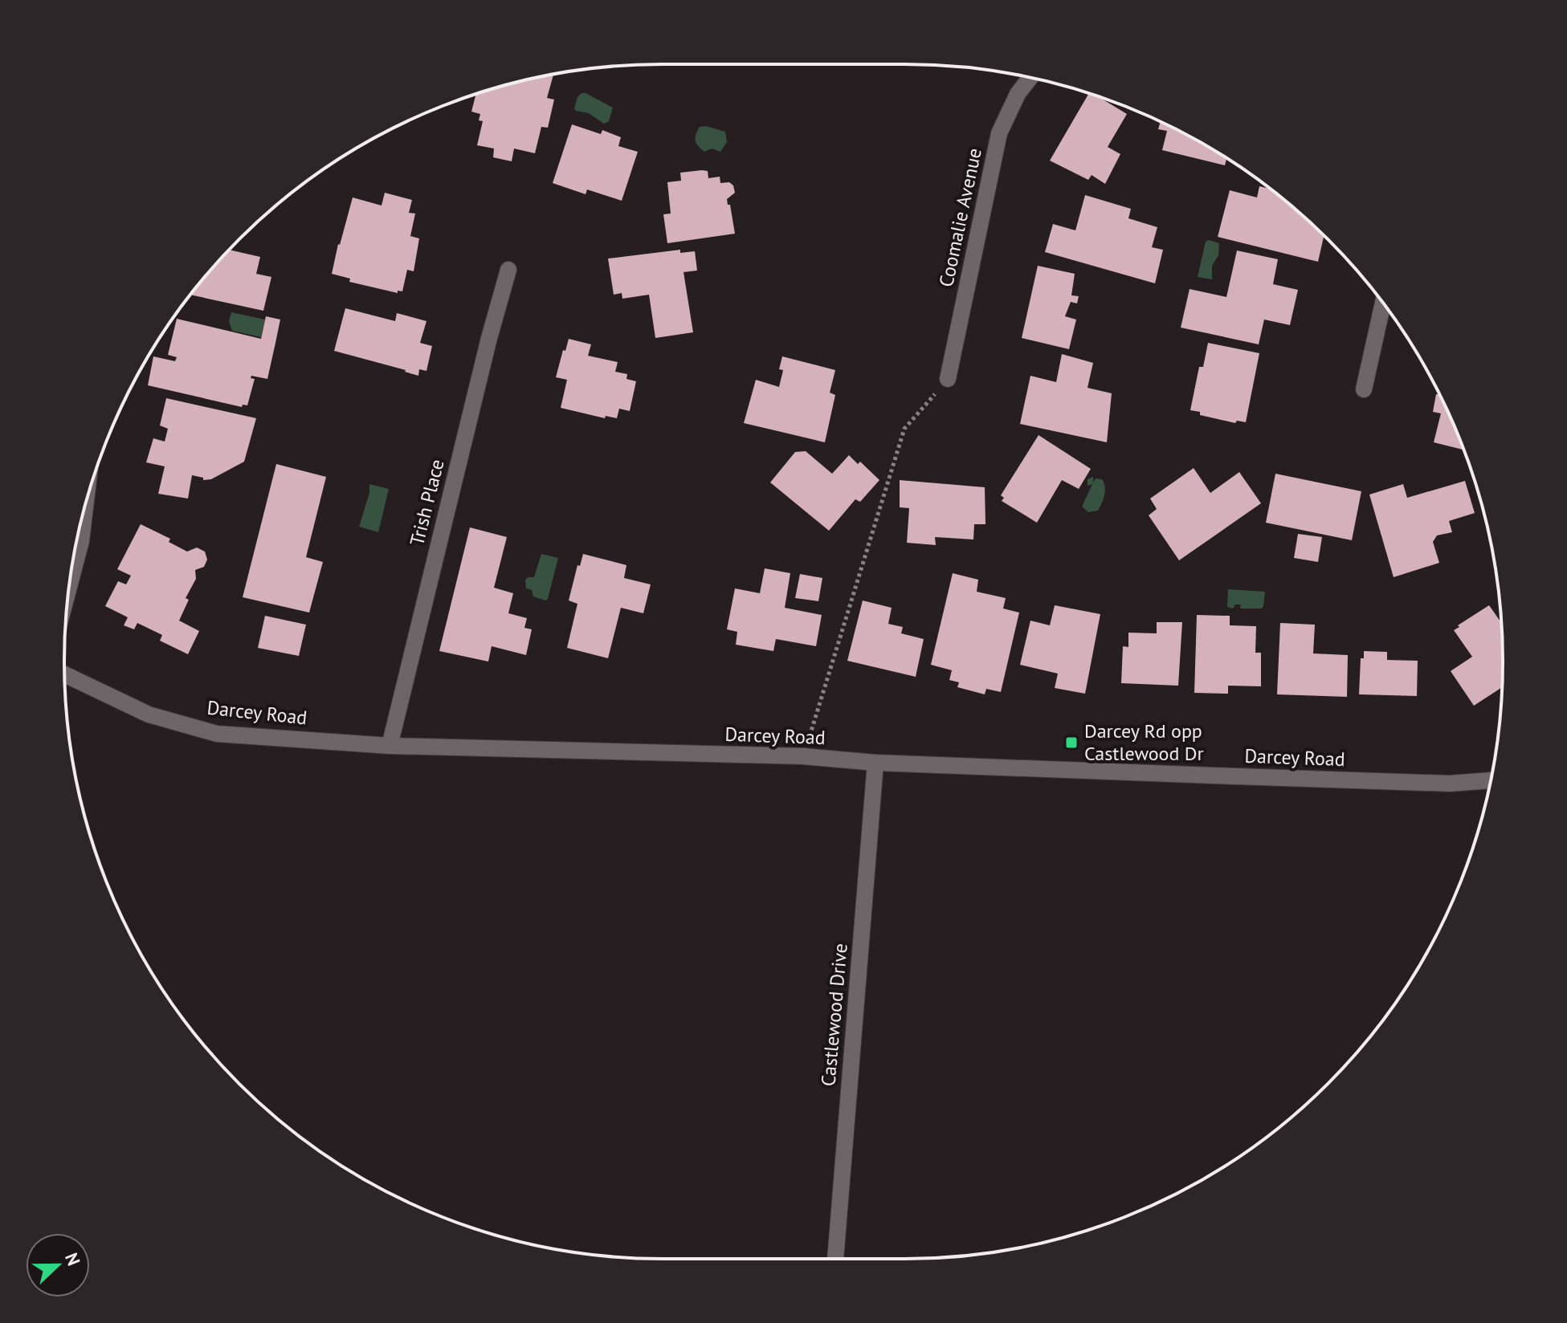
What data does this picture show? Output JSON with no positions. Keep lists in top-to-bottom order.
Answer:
{
  "streets": {
    "street": [
      "Coomalie Avenue",
      "Trish Place",
      "Darcey Road",
      "Castlewood Drive"
    ]
  },
  "crossings": [
    ["Trish Place", "Darcey Road"],
    ["Darcey Road", "Castlewood Drive"]
  ],
  "places": {
    "transit": ["Darcey Rd opp Castlewood Dr"]
  },
  "north": "right"
}
